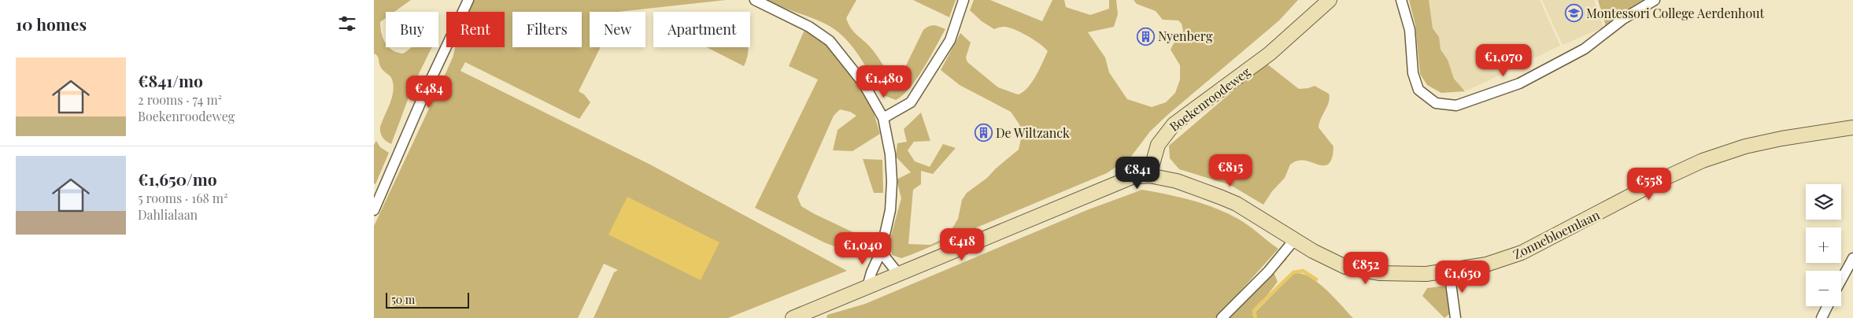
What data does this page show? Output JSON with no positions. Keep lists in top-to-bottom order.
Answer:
{
  "streets": {
    "street": ["Boekenroodeweg", "Zonnebloemlaan"]
  },
  "crossings": [
    ["Boekenroodeweg", "Zonnebloemlaan"]
  ],
  "places": {
    "school or university": ["Montessori College Aerdenhout"],
    "building": ["Nyenberg", "De Wiltzanck"]
  },
  "scale_bar": "50 m",
  "page": {
    "heading": "10 homes",
    "chip": [
      "Buy",
      "Rent",
      "Filters",
      "New",
      "Apartment"
    ],
    "price": [
      "€1,070",
      "€1,480",
      "€484",
      "€815",
      "€841",
      "€558",
      "€418",
      "€1,040",
      "€852",
      "€1,650"
    ],
    "list": [
      {
        "name": "€841/mo",
        "note": "2 rooms · 74 m² · Boekenroodeweg"
      },
      {
        "name": "€1,650/mo",
        "note": "5 rooms · 168 m² · Dahlialaan"
      }
    ],
    "map_buttons": ["+", "−"],
    "scale": "50 m"
  }
}
